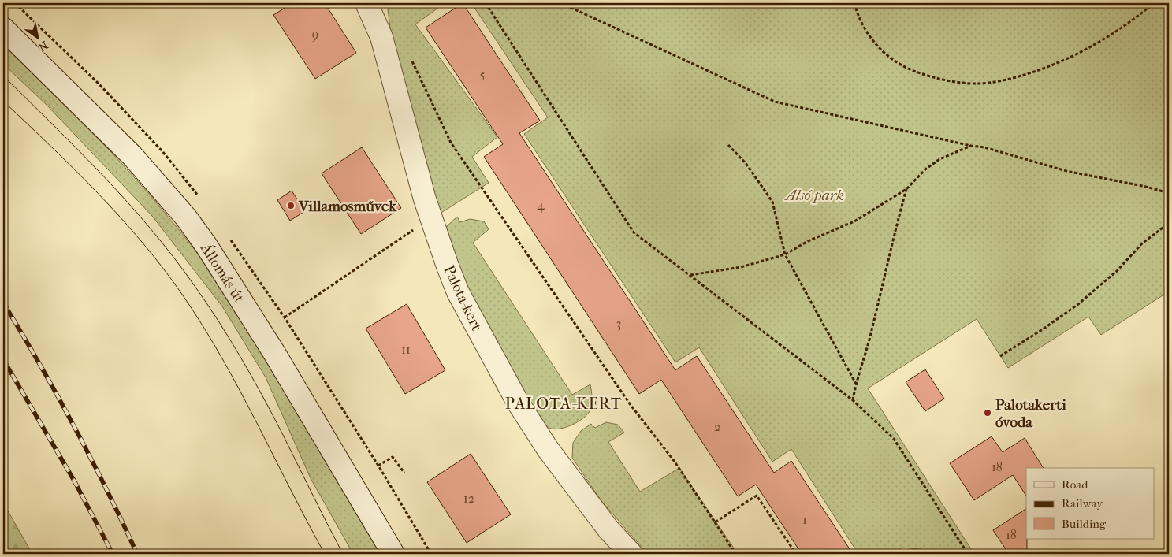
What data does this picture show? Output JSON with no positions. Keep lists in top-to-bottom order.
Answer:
{
  "streets": {
    "main road": ["Állomás út", "Palota-kert"]
  },
  "districts": ["PALOTA-KERT"],
  "parks": ["Alsó park"],
  "places": ["Villamosművek", "Palotakerti óvoda"],
  "house_numbers": [
    "9",
    "5",
    "4",
    "3",
    "11",
    "2",
    "18",
    "12",
    "1",
    "18"
  ],
  "legend": ["Road", "Railway", "Building"],
  "north": "bottom right"
}
